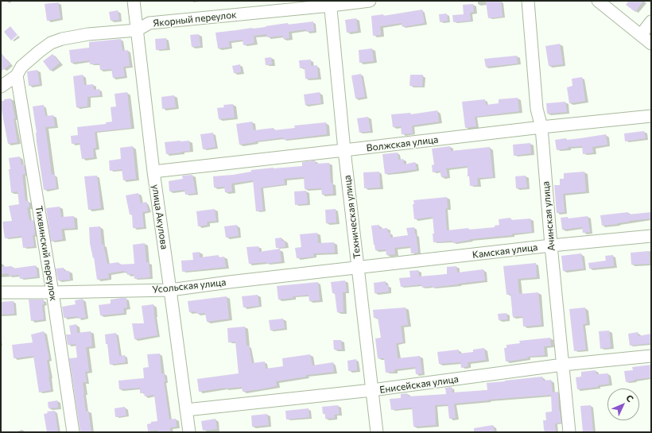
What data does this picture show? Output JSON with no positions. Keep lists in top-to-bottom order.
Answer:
{
  "streets": {
    "street": [
      "Якорный переулок",
      "Волжская улица",
      "Ачинская улица",
      "улица Акулова",
      "Техническая улица",
      "Камская улица",
      "Тихвинский переулок",
      "Усольская улица",
      "Енисейская улица"
    ]
  },
  "crossings": [
    ["Якорный переулок", "улица Акулова"],
    ["Якорный переулок", "Техническая улица"],
    ["Якорный переулок", "Тихвинский переулок"],
    ["Волжская улица", "Ачинская улица"],
    ["Волжская улица", "улица Акулова"],
    ["Волжская улица", "Техническая улица"],
    ["Ачинская улица", "Камская улица"],
    ["Ачинская улица", "Енисейская улица"],
    ["улица Акулова", "Усольская улица"],
    ["улица Акулова", "Енисейская улица"],
    ["Техническая улица", "Камская улица"],
    ["Техническая улица", "Усольская улица"],
    ["Техническая улица", "Енисейская улица"],
    ["Камская улица", "Усольская улица"],
    ["Тихвинский переулок", "Усольская улица"]
  ],
  "north": "top right"
}
